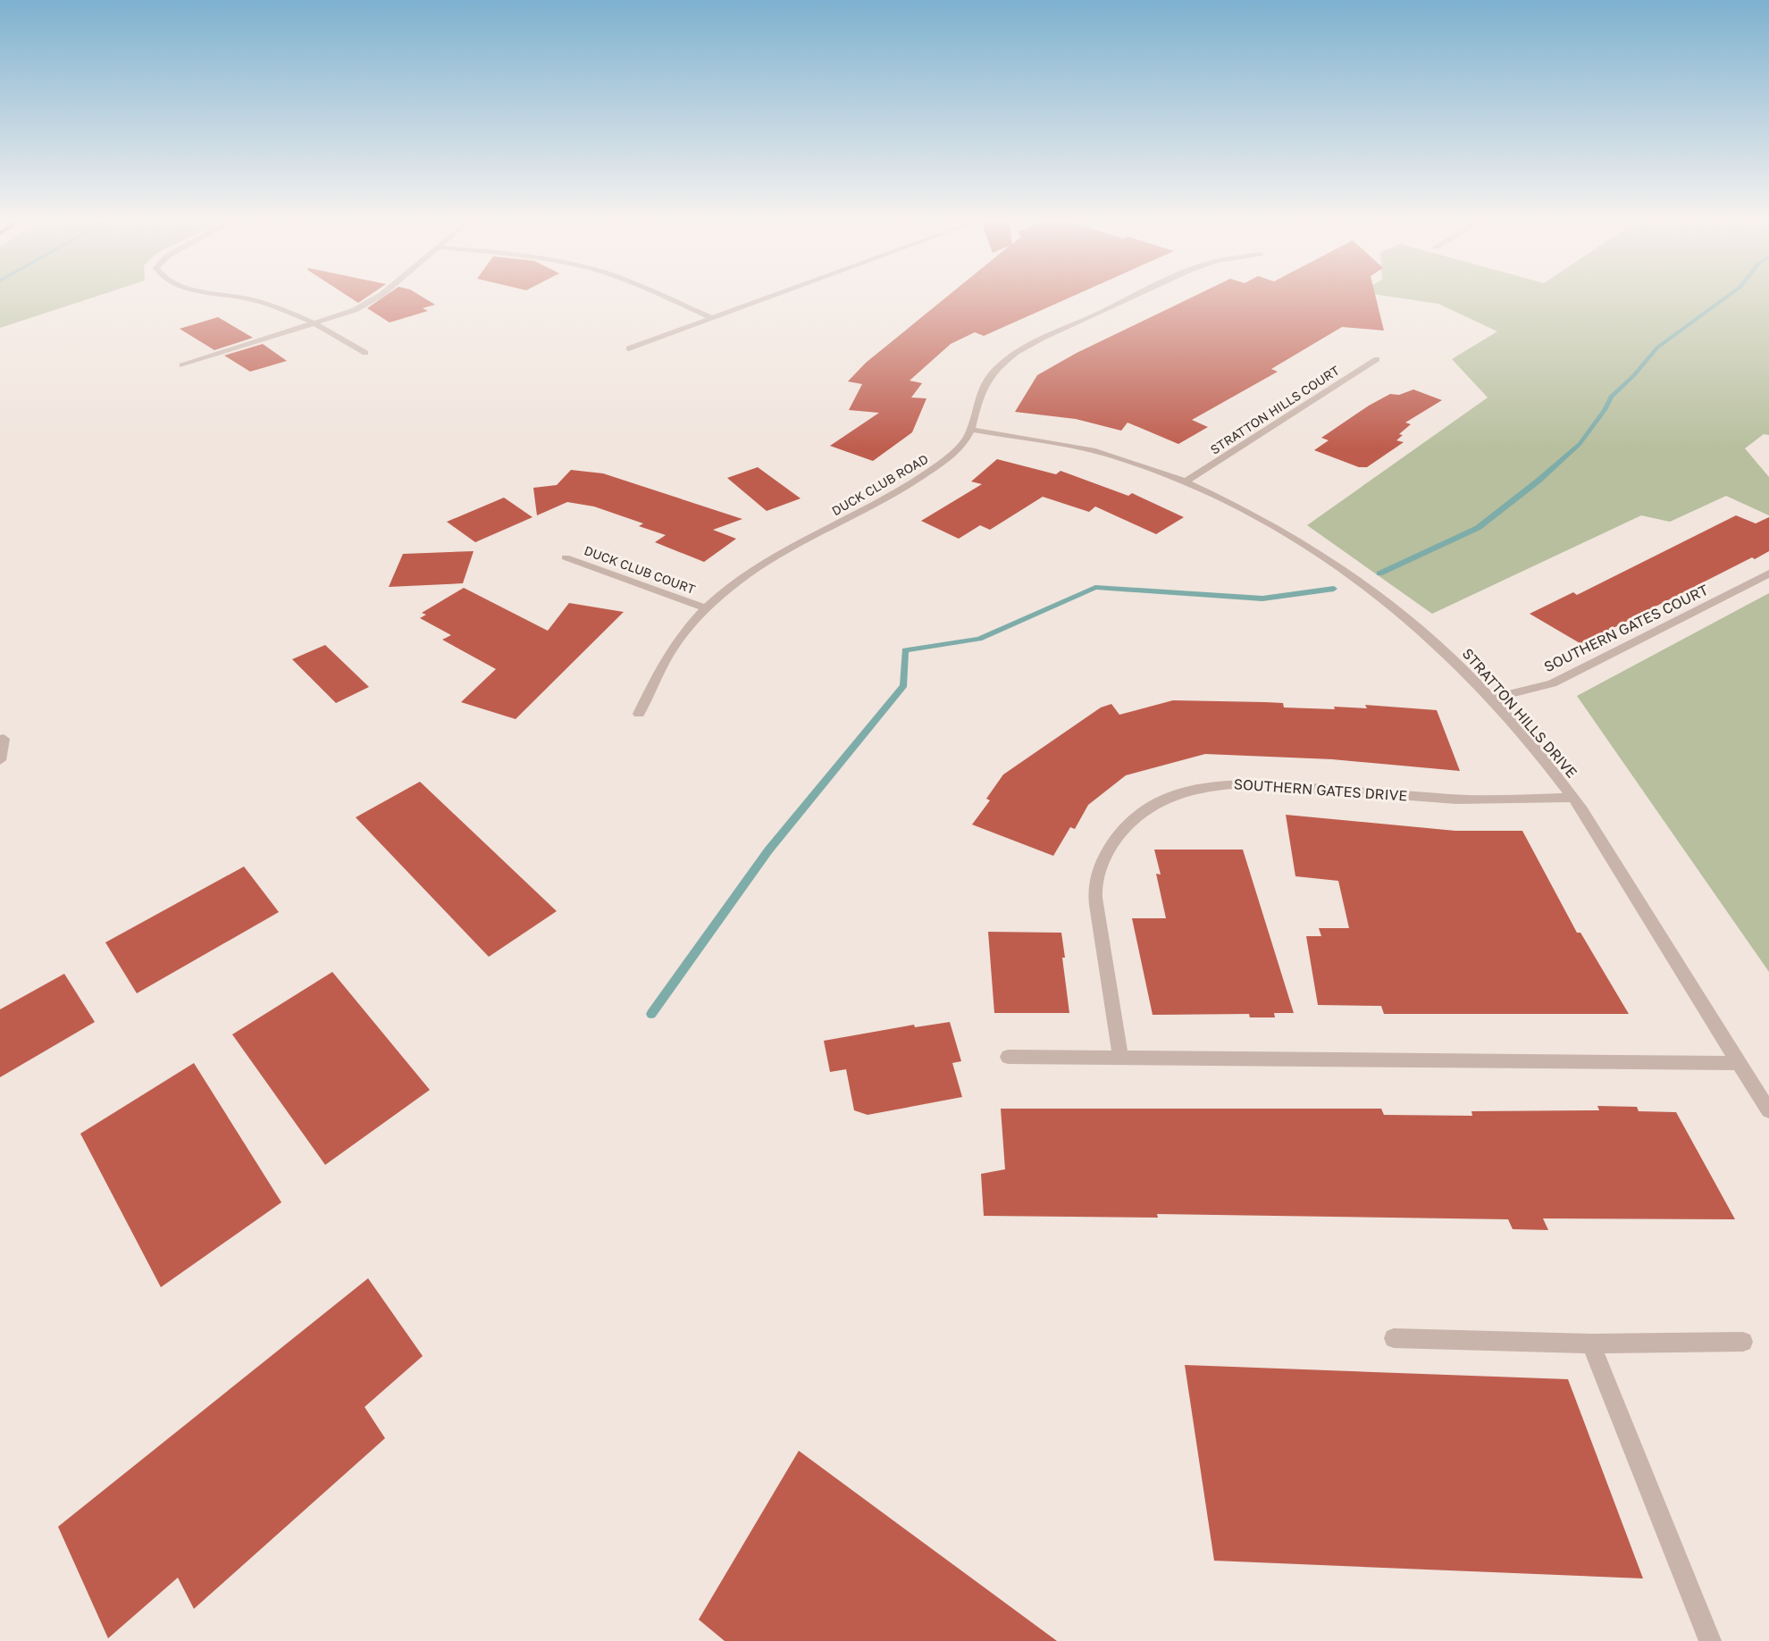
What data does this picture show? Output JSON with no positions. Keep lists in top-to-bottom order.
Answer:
{
  "streets": {
    "street": [
      "STRATTON HILLS COURT",
      "DUCK CLUB ROAD",
      "DUCK CLUB COURT",
      "SOUTHERN GATES COURT",
      "STRATTON HILLS DRIVE",
      "SOUTHERN GATES DRIVE"
    ]
  },
  "crossings": [
    ["STRATTON HILLS COURT", "STRATTON HILLS DRIVE"],
    ["DUCK CLUB ROAD", "DUCK CLUB COURT"],
    ["DUCK CLUB ROAD", "STRATTON HILLS DRIVE"],
    ["SOUTHERN GATES COURT", "STRATTON HILLS DRIVE"],
    ["STRATTON HILLS DRIVE", "SOUTHERN GATES DRIVE"]
  ]
}
